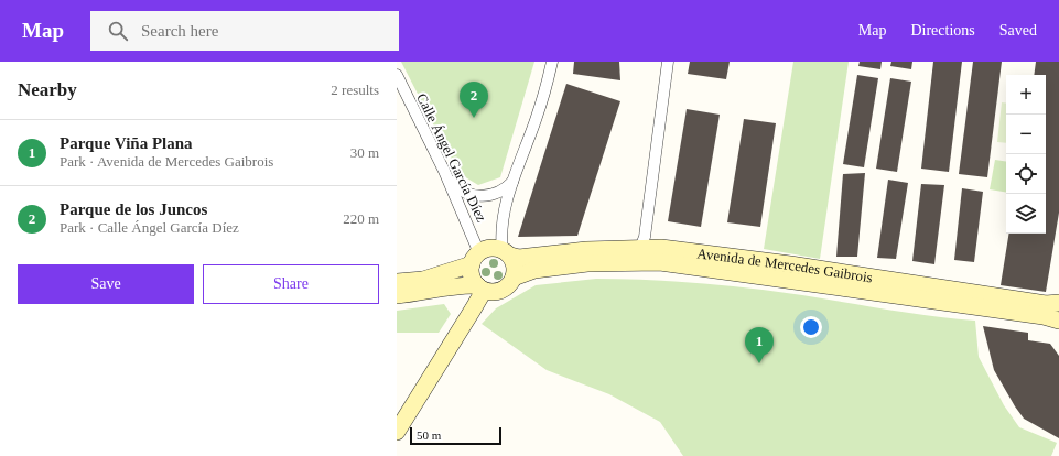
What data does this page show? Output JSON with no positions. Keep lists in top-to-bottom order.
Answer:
{
  "streets": {
    "street": ["Calle Ángel García Díez", "Avenida de Mercedes Gaibrois"]
  },
  "crossings": [
    ["Calle Ángel García Díez", "Avenida de Mercedes Gaibrois"]
  ],
  "scale_bar": "50 m",
  "page": {
    "header": "Map",
    "search": "Search here",
    "nav": ["Map", "Directions", "Saved"],
    "heading": ["Nearby", "2 results"],
    "map_buttons": ["+", "−"],
    "pins": ["2", "1"],
    "list": [
      {
        "mark": "1",
        "name": "Parque Viña Plana",
        "note": "Park · Avenida de Mercedes Gaibrois",
        "value": "30 m"
      },
      {
        "mark": "2",
        "name": "Parque de los Juncos",
        "note": "Park · Calle Ángel García Díez",
        "value": "220 m"
      }
    ],
    "buttons": ["Save", "Share"],
    "scale": "50 m"
  }
}
